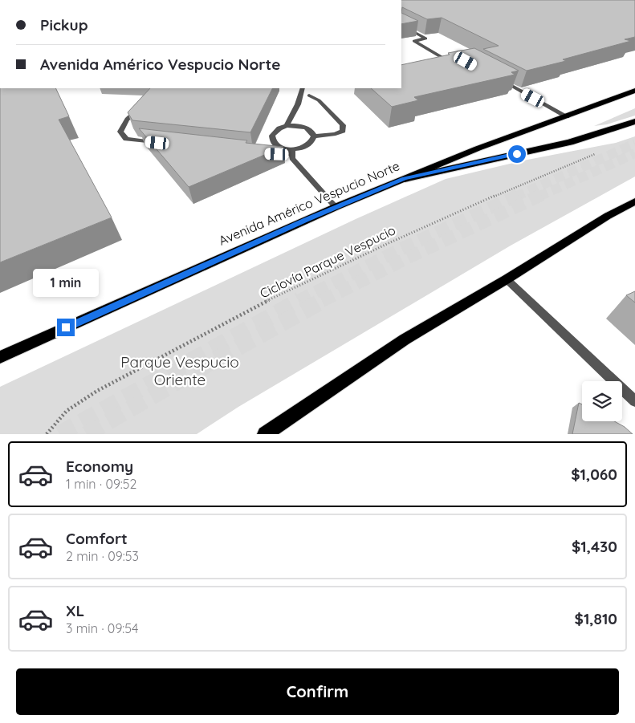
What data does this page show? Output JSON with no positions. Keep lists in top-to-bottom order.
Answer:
{
  "streets": {
    "main road": ["Avenida Américo Vespucio Norte"],
    "path": ["Ciclovía Parque Vespucio"]
  },
  "parks": ["Parque Vespucio Oriente"],
  "page": {
    "banner": ["Pickup", "Avenida Américo Vespucio Norte"],
    "bubble": "1 min",
    "list": [
      {
        "name": "Economy",
        "note": "1 min · 09:52",
        "value": "$1,060"
      },
      {
        "name": "Comfort",
        "note": "2 min · 09:53",
        "value": "$1,430"
      },
      {
        "name": "XL",
        "note": "3 min · 09:54",
        "value": "$1,810"
      }
    ],
    "buttons": "Confirm"
  }
}
